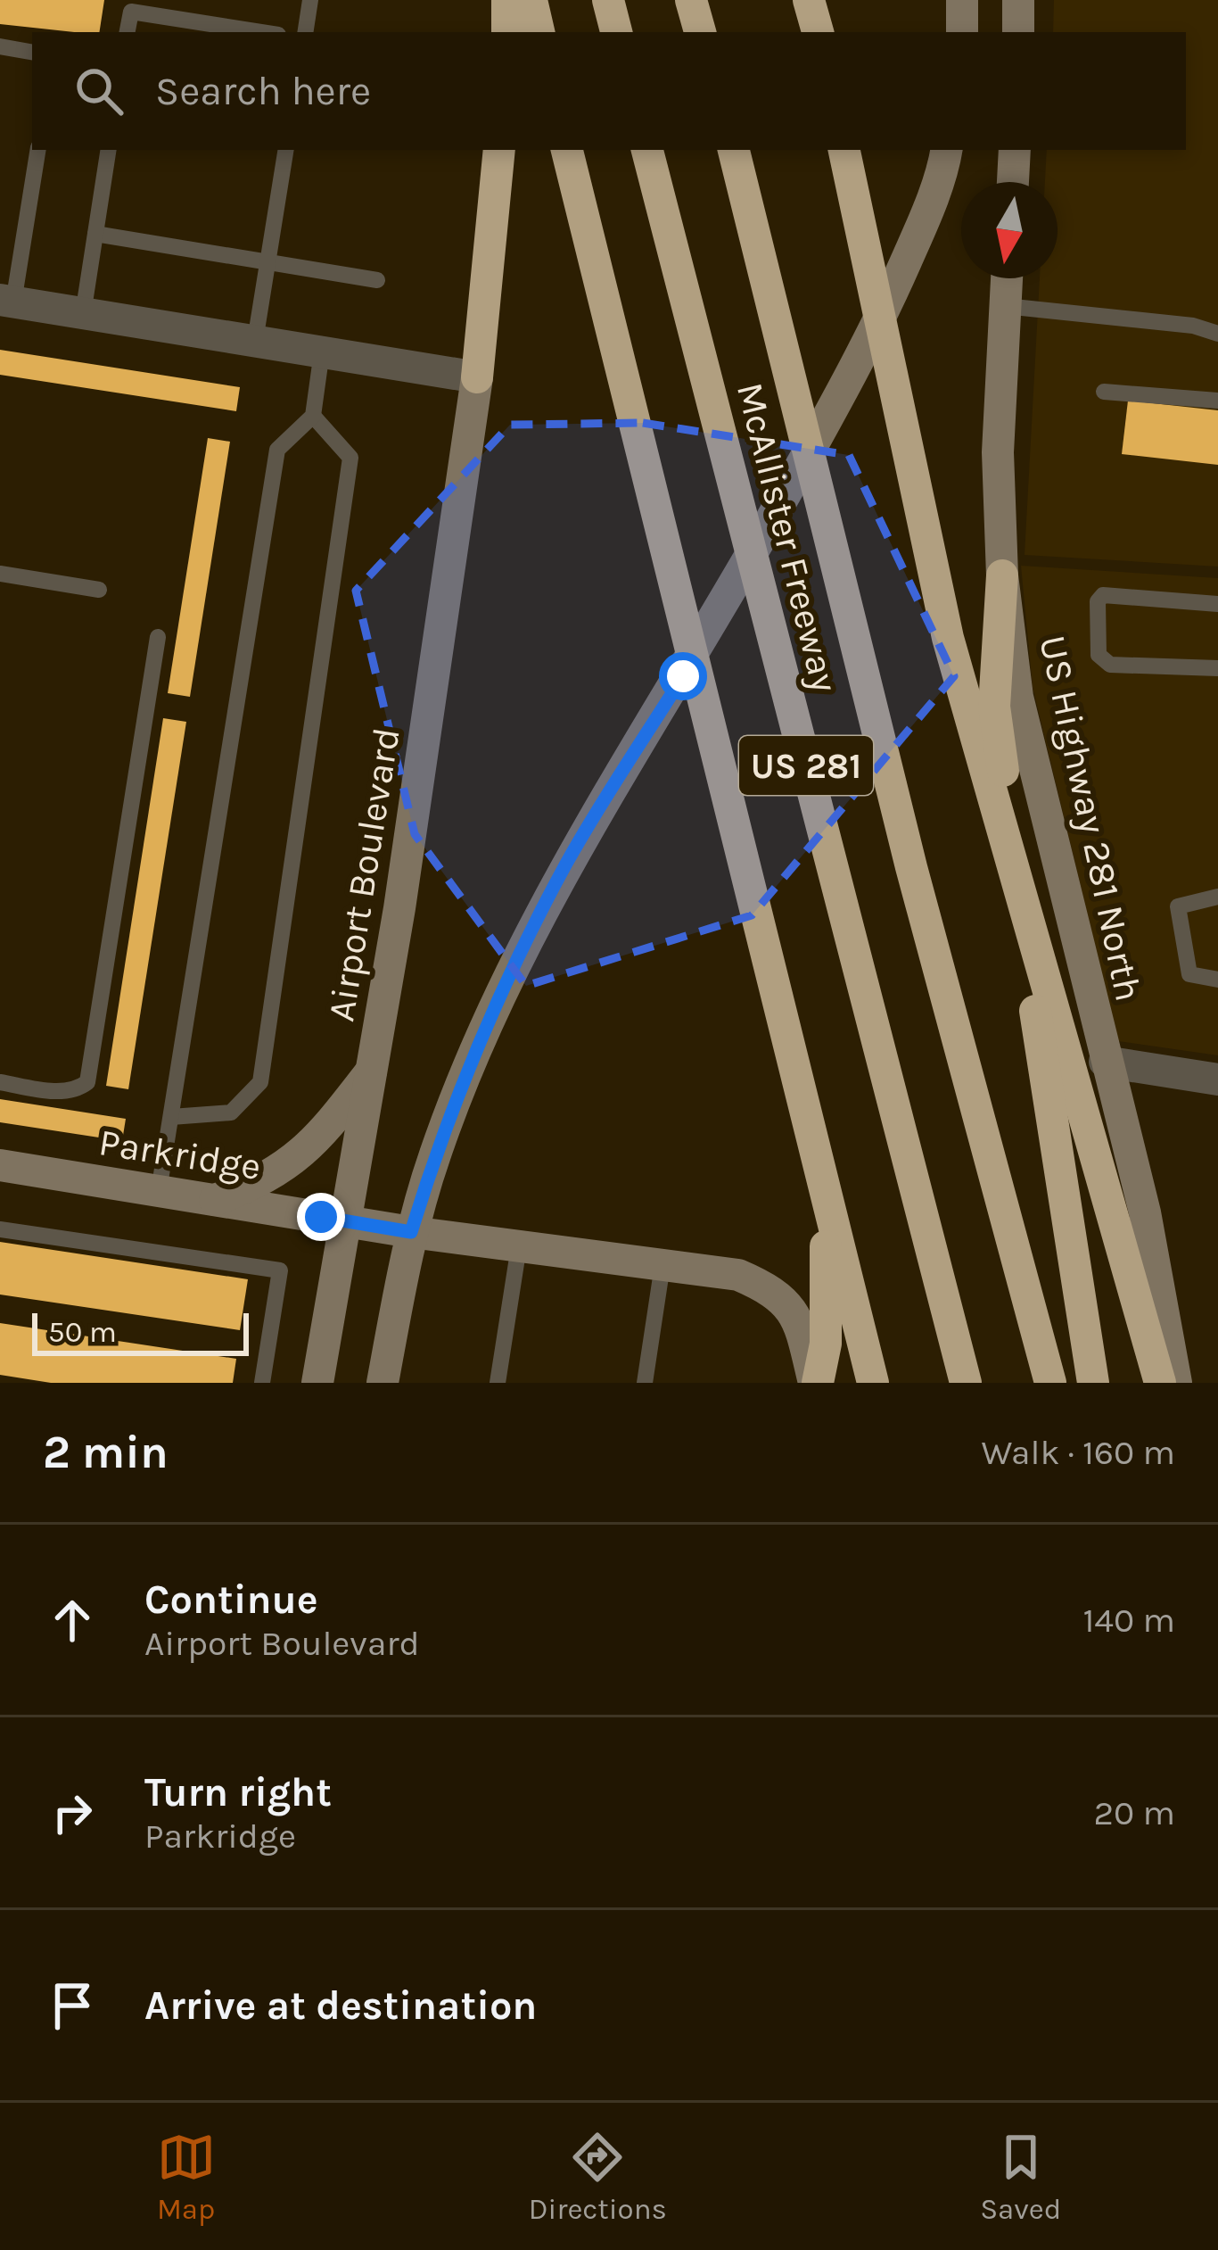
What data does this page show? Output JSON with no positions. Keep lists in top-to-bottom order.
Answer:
{
  "streets": {
    "highway": ["McAllister Freeway", "US 281"],
    "main road": ["US Highway 281 North", "Airport Boulevard", "Parkridge"]
  },
  "crossings": [
    ["Airport Boulevard", "Parkridge"]
  ],
  "scale_bar": "50 m",
  "north": "bottom",
  "page": {
    "search": "Search here",
    "scale": "50 m",
    "heading": ["2 min", "Walk · 160 m"],
    "list": [
      ["Continue", "Airport Boulevard", "140 m"],
      ["Turn right", "Parkridge", "20 m"],
      "Arrive at destination"
    ],
    "nav": ["Map", "Directions", "Saved"]
  }
}
